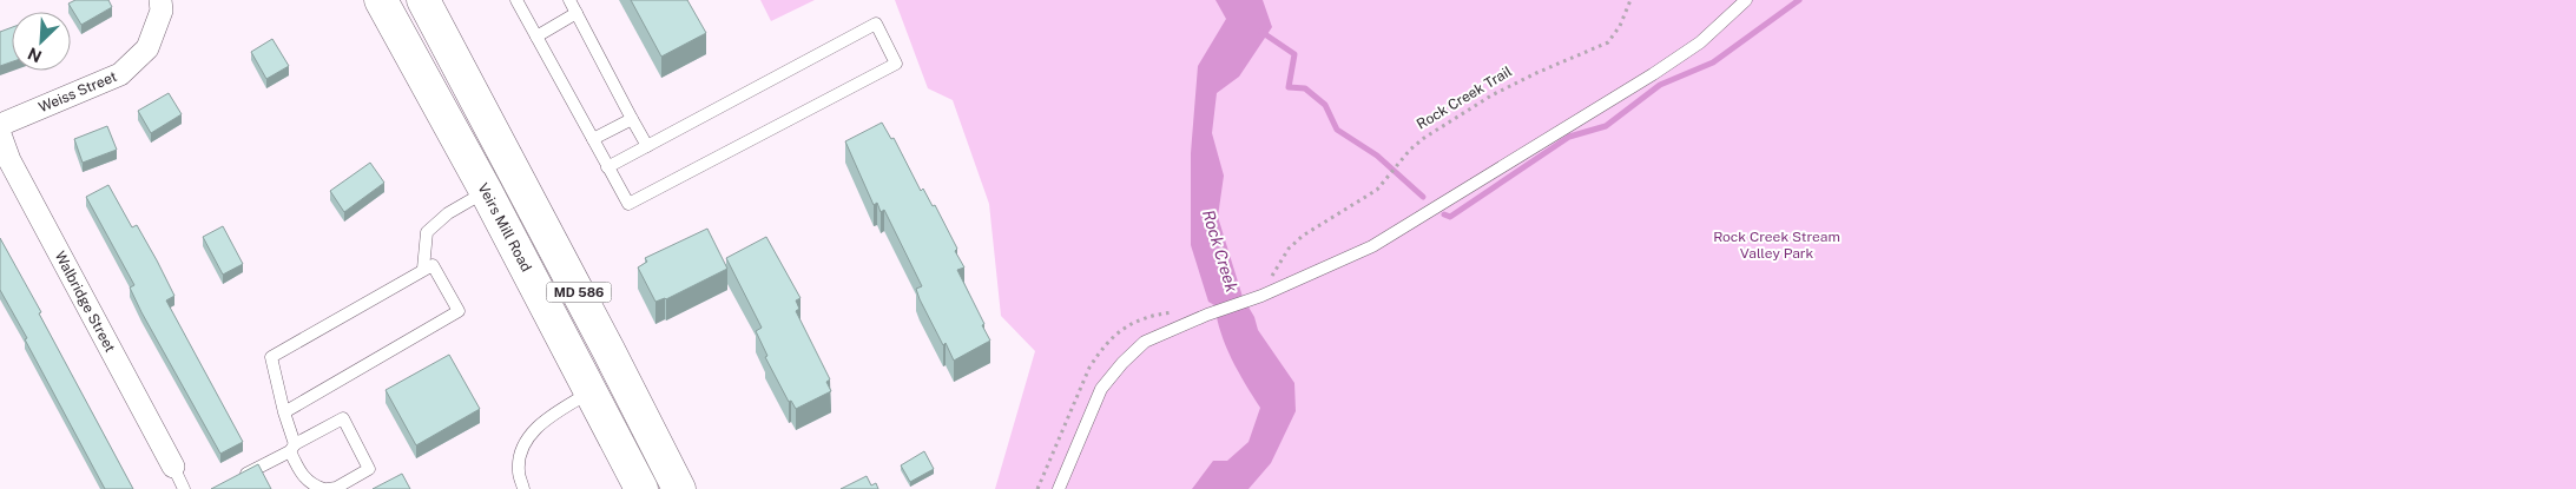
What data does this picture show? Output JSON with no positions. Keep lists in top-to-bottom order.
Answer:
{
  "streets": {
    "main road": ["Veirs Mill Road", "MD 586"],
    "street": ["Weiss Street", "Walbridge Street"],
    "path": ["Rock Creek Trail"]
  },
  "water": ["Rock Creek"],
  "parks": ["Rock Creek Stream Valley Park"],
  "north": "bottom left"
}
